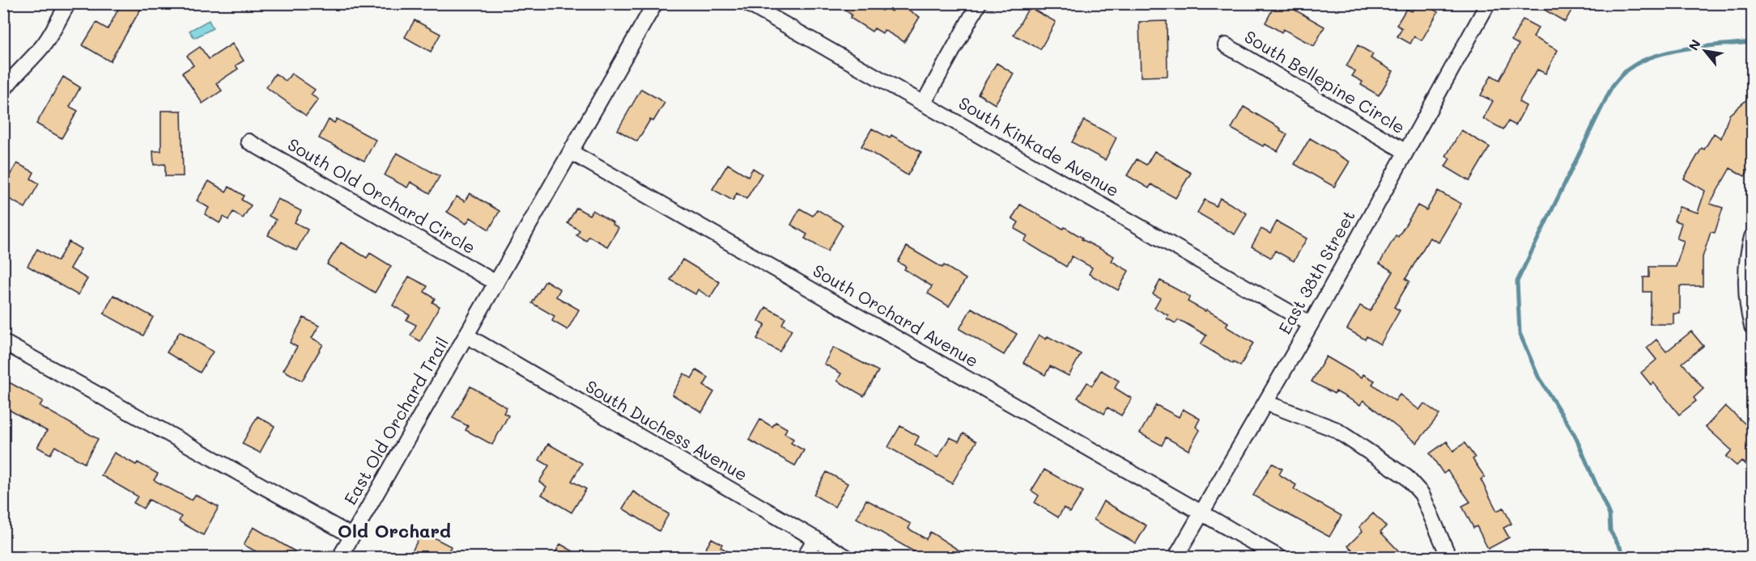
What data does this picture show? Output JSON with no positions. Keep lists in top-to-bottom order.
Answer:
{
  "streets": {
    "street": [
      "South Bellepine Circle",
      "South Kinkade Avenue",
      "South Old Orchard Circle",
      "East 38th Street",
      "South Orchard Avenue",
      "East Old Orchard Trail",
      "South Duchess Avenue"
    ]
  },
  "crossings": [
    ["South Bellepine Circle", "East 38th Street"],
    ["South Kinkade Avenue", "East 38th Street"],
    ["South Old Orchard Circle", "East Old Orchard Trail"],
    ["East 38th Street", "South Orchard Avenue"],
    ["South Orchard Avenue", "East Old Orchard Trail"],
    ["East Old Orchard Trail", "South Duchess Avenue"]
  ],
  "districts": ["Old Orchard"],
  "north": "top left"
}
